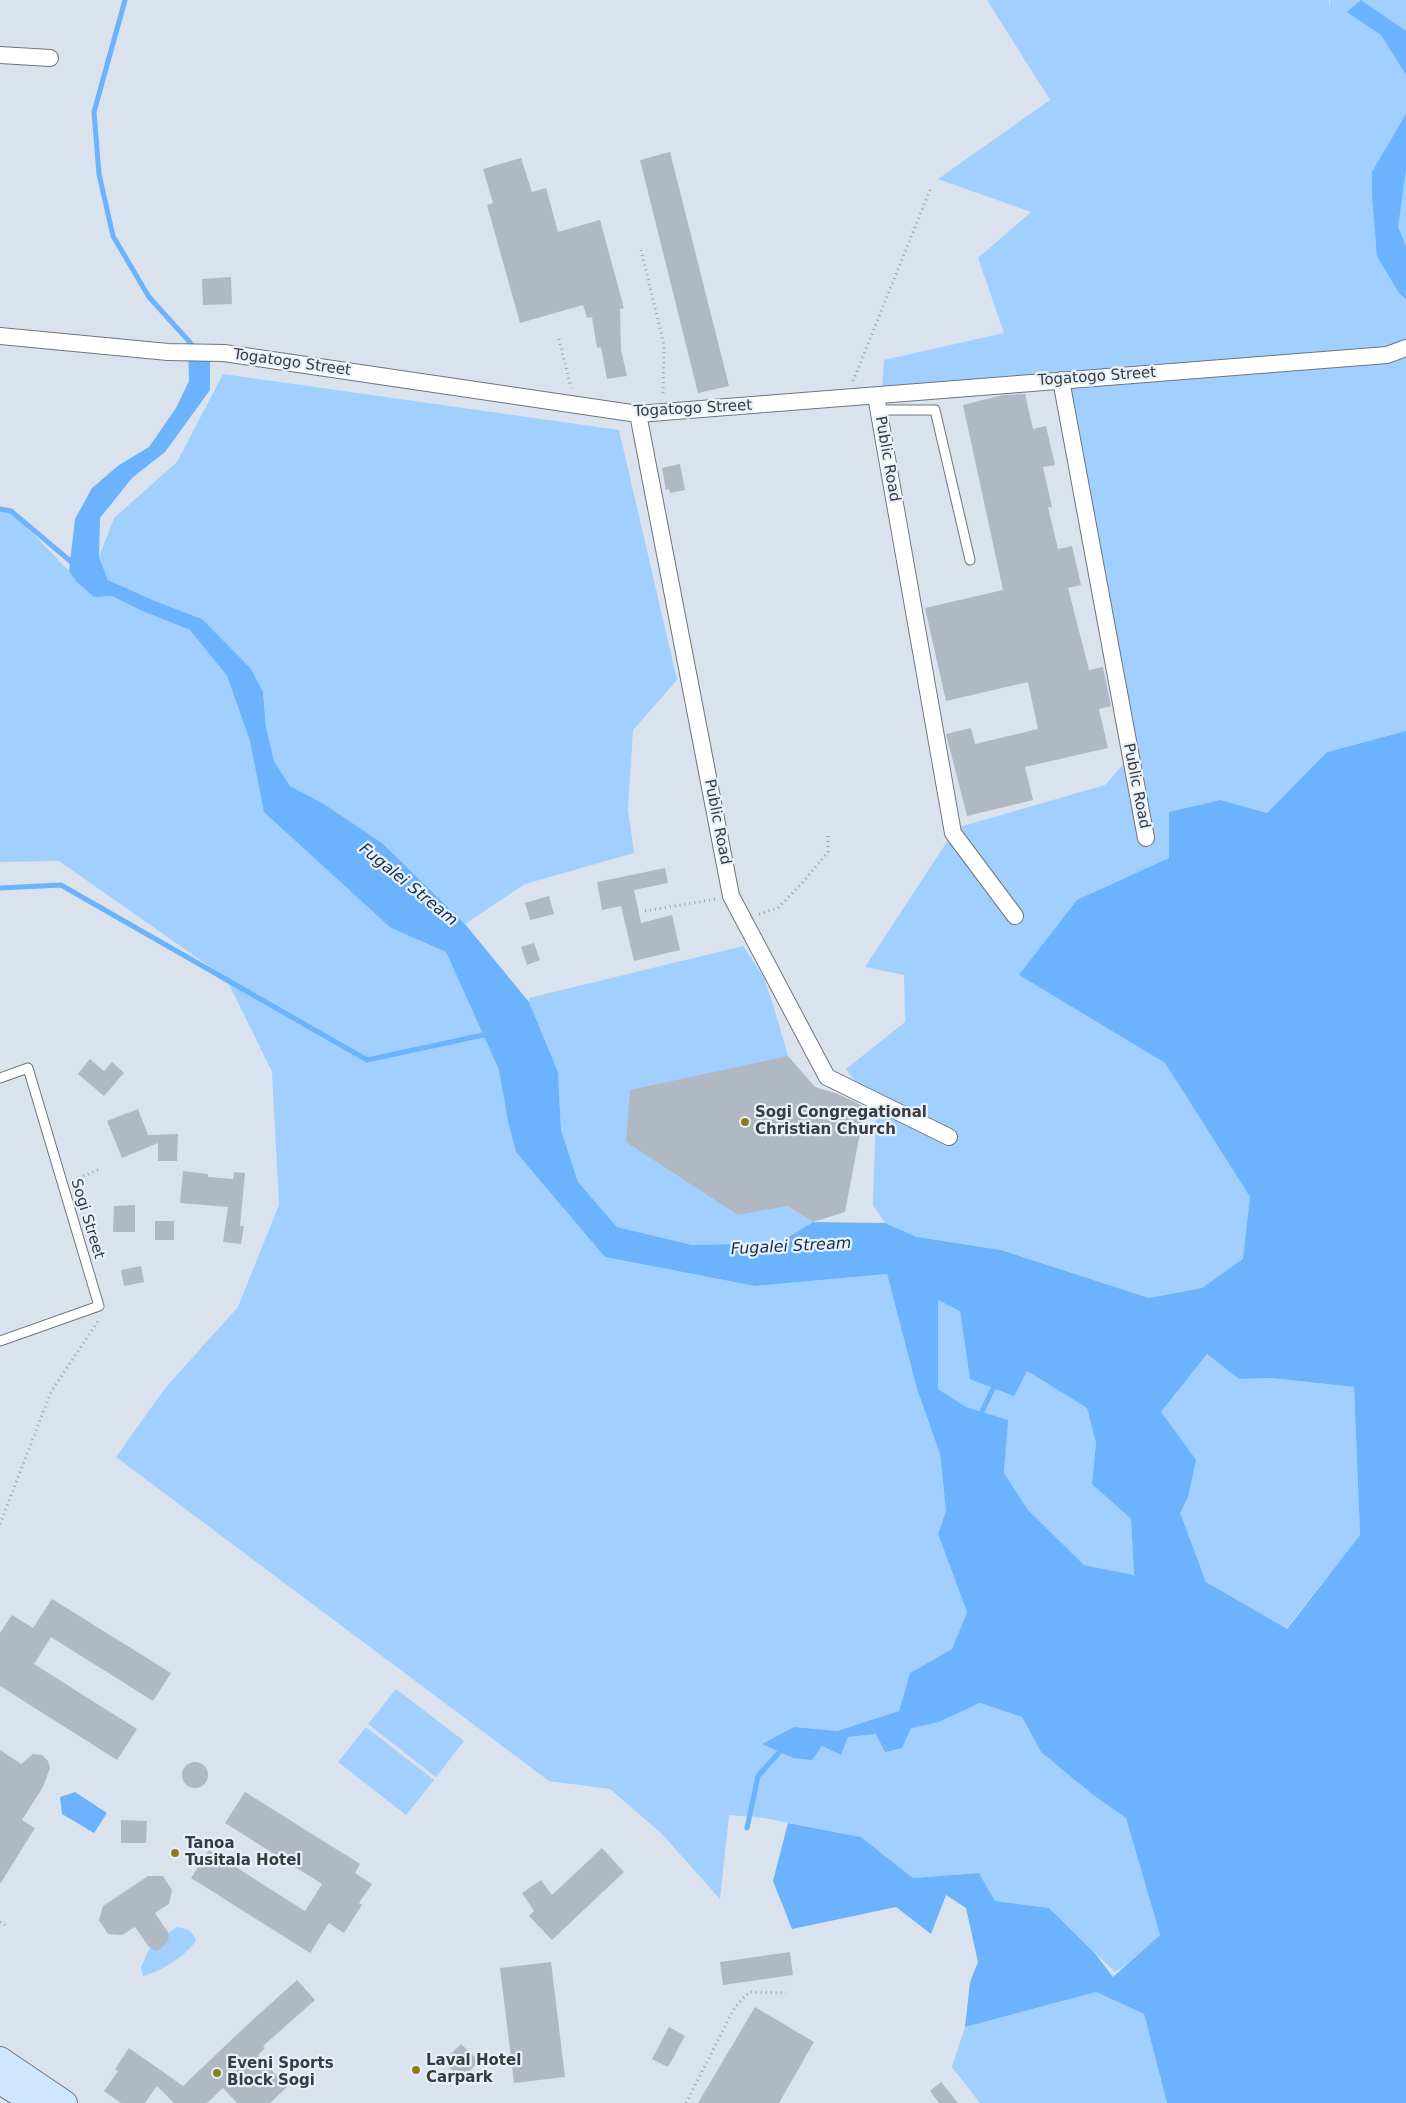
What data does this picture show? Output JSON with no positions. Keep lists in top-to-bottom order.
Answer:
{
  "streets": {
    "street": ["Togatogo Street", "Public Road"],
    "lane": ["Sogi Street"]
  },
  "crossings": [
    ["Togatogo Street", "Public Road"]
  ],
  "water": ["Fugalei Stream"],
  "places": [
    "Sogi Congregational Christian Church",
    "Tanoa Tusitala Hotel",
    "Laval Hotel Carpark",
    "Eveni Sports Block Sogi"
  ]
}
